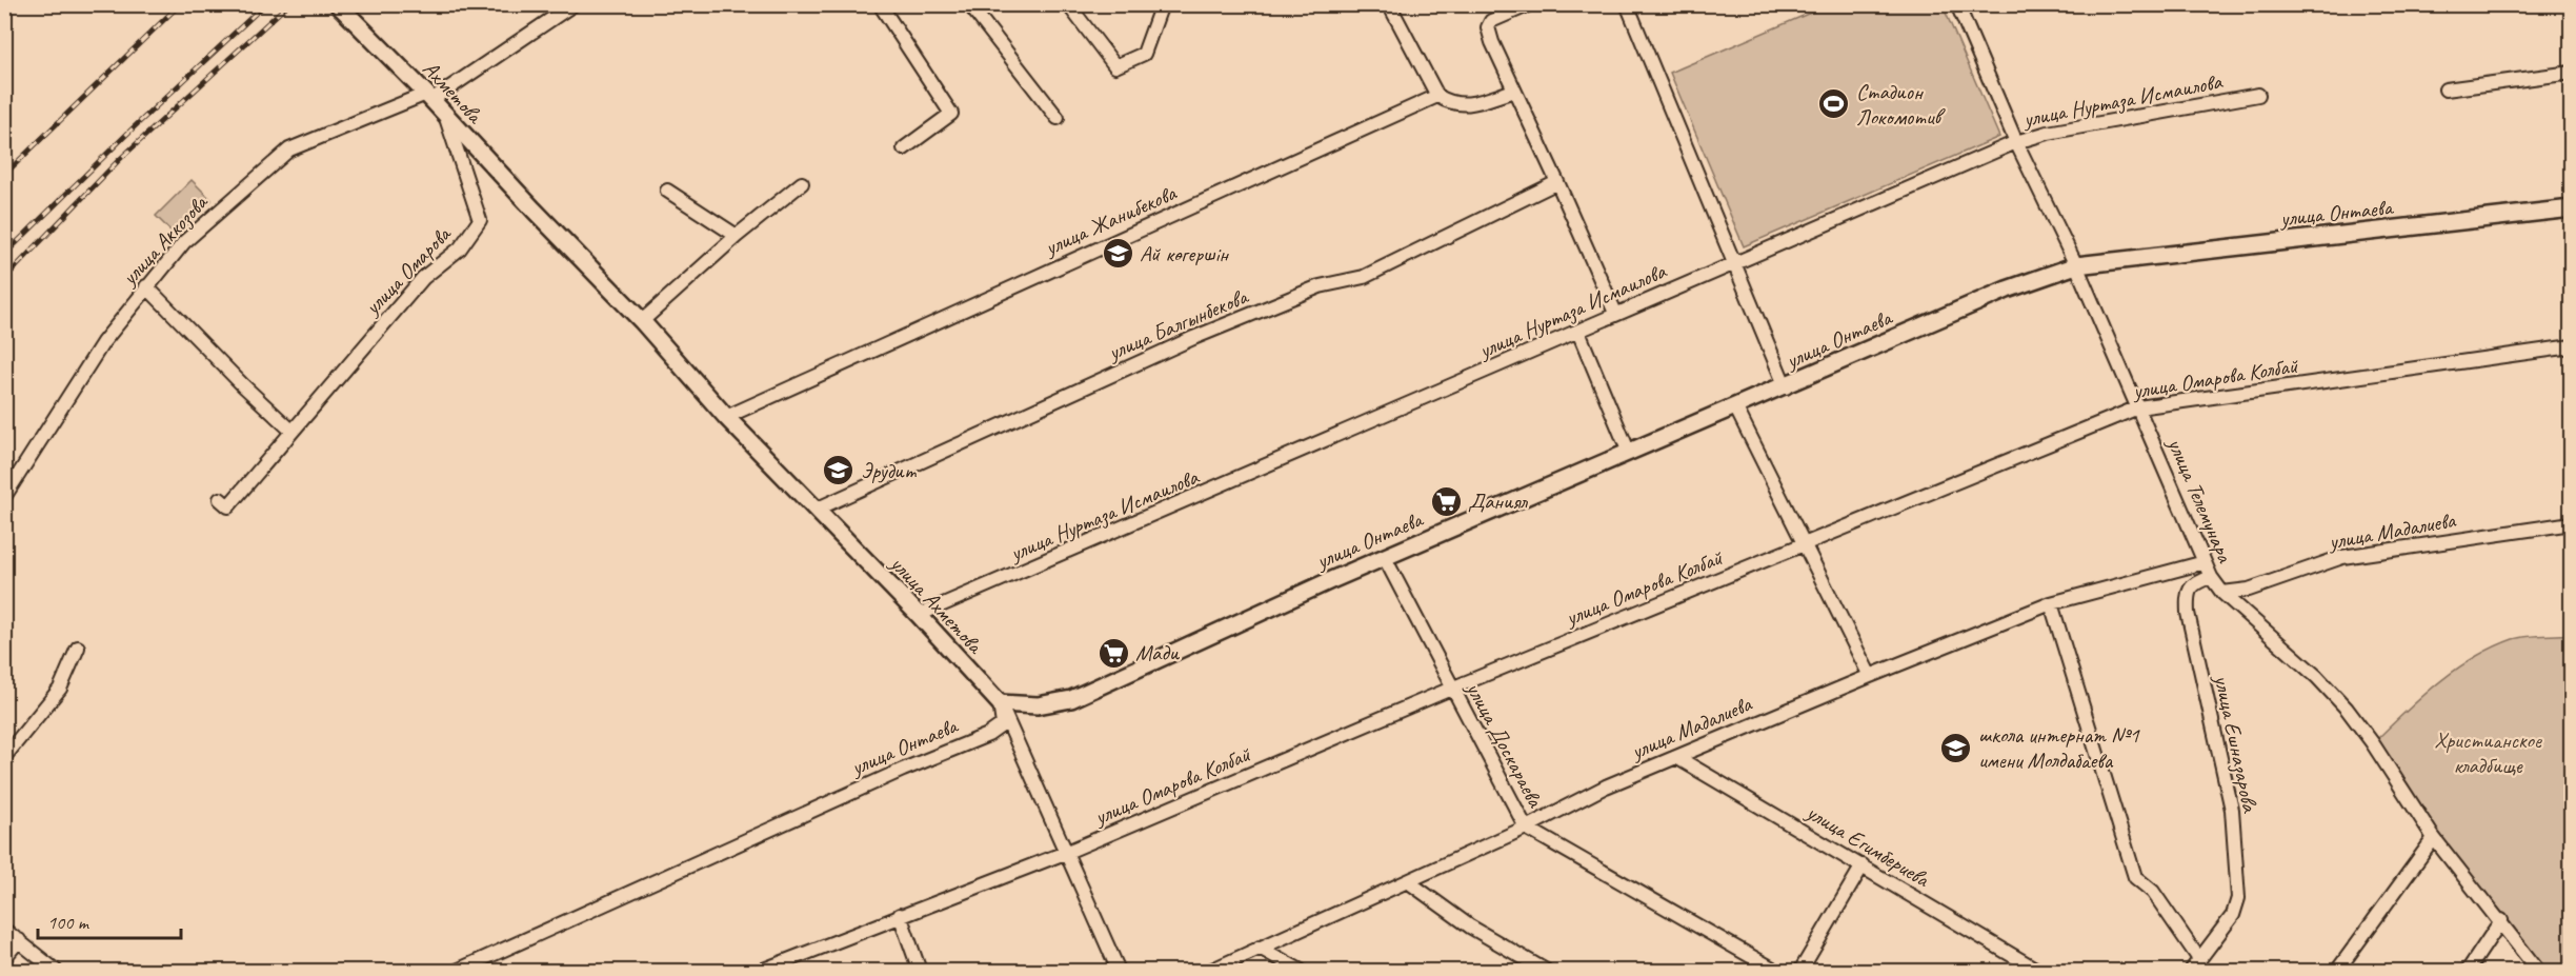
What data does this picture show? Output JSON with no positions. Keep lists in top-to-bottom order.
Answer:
{
  "streets": {
    "main road": ["Ахметова", "улица Онтаева", "улица Ахметова"],
    "street": [
      "улица Нуртаза Исмаилова",
      "улица Жанибекова",
      "улица Аккозова",
      "улица Омарова",
      "улица Балгынбекова",
      "улица Омарова Колбай",
      "улица Телемунара",
      "улица Мадалиева",
      "улица Ешназарова",
      "улица Доскараева",
      "улица Егимбериева"
    ]
  },
  "crossings": [
    ["Ахметова", "улица Аккозова"],
    ["Ахметова", "улица Омарова"],
    ["Ахметова", "улица Ахметова"],
    ["улица Нуртаза Исмаилова", "улица Телемунара"],
    ["улица Нуртаза Исмаилова", "улица Ахметова"],
    ["улица Онтаева", "улица Телемунара"],
    ["улица Онтаева", "улица Ахметова"],
    ["улица Онтаева", "улица Доскараева"],
    ["улица Жанибекова", "улица Ахметова"],
    ["улица Балгынбекова", "улица Ахметова"],
    ["улица Омарова Колбай", "улица Телемунара"],
    ["улица Омарова Колбай", "улица Ахметова"],
    ["улица Омарова Колбай", "улица Доскараева"],
    ["улица Телемунара", "улица Мадалиева"],
    ["улица Телемунара", "улица Ешназарова"],
    ["улица Мадалиева", "улица Доскараева"],
    ["улица Мадалиева", "улица Егимбериева"]
  ],
  "parks": ["Христианское кладбище"],
  "places": {
    "sports": ["Стадион Локомотив"],
    "school or university": ["Ай көгершін", "Эрудит", "школа интернат №1 имени Молдабаева"],
    "supermarket": ["Даниял", "Мади"]
  },
  "scale_bar": "100 m"
}
